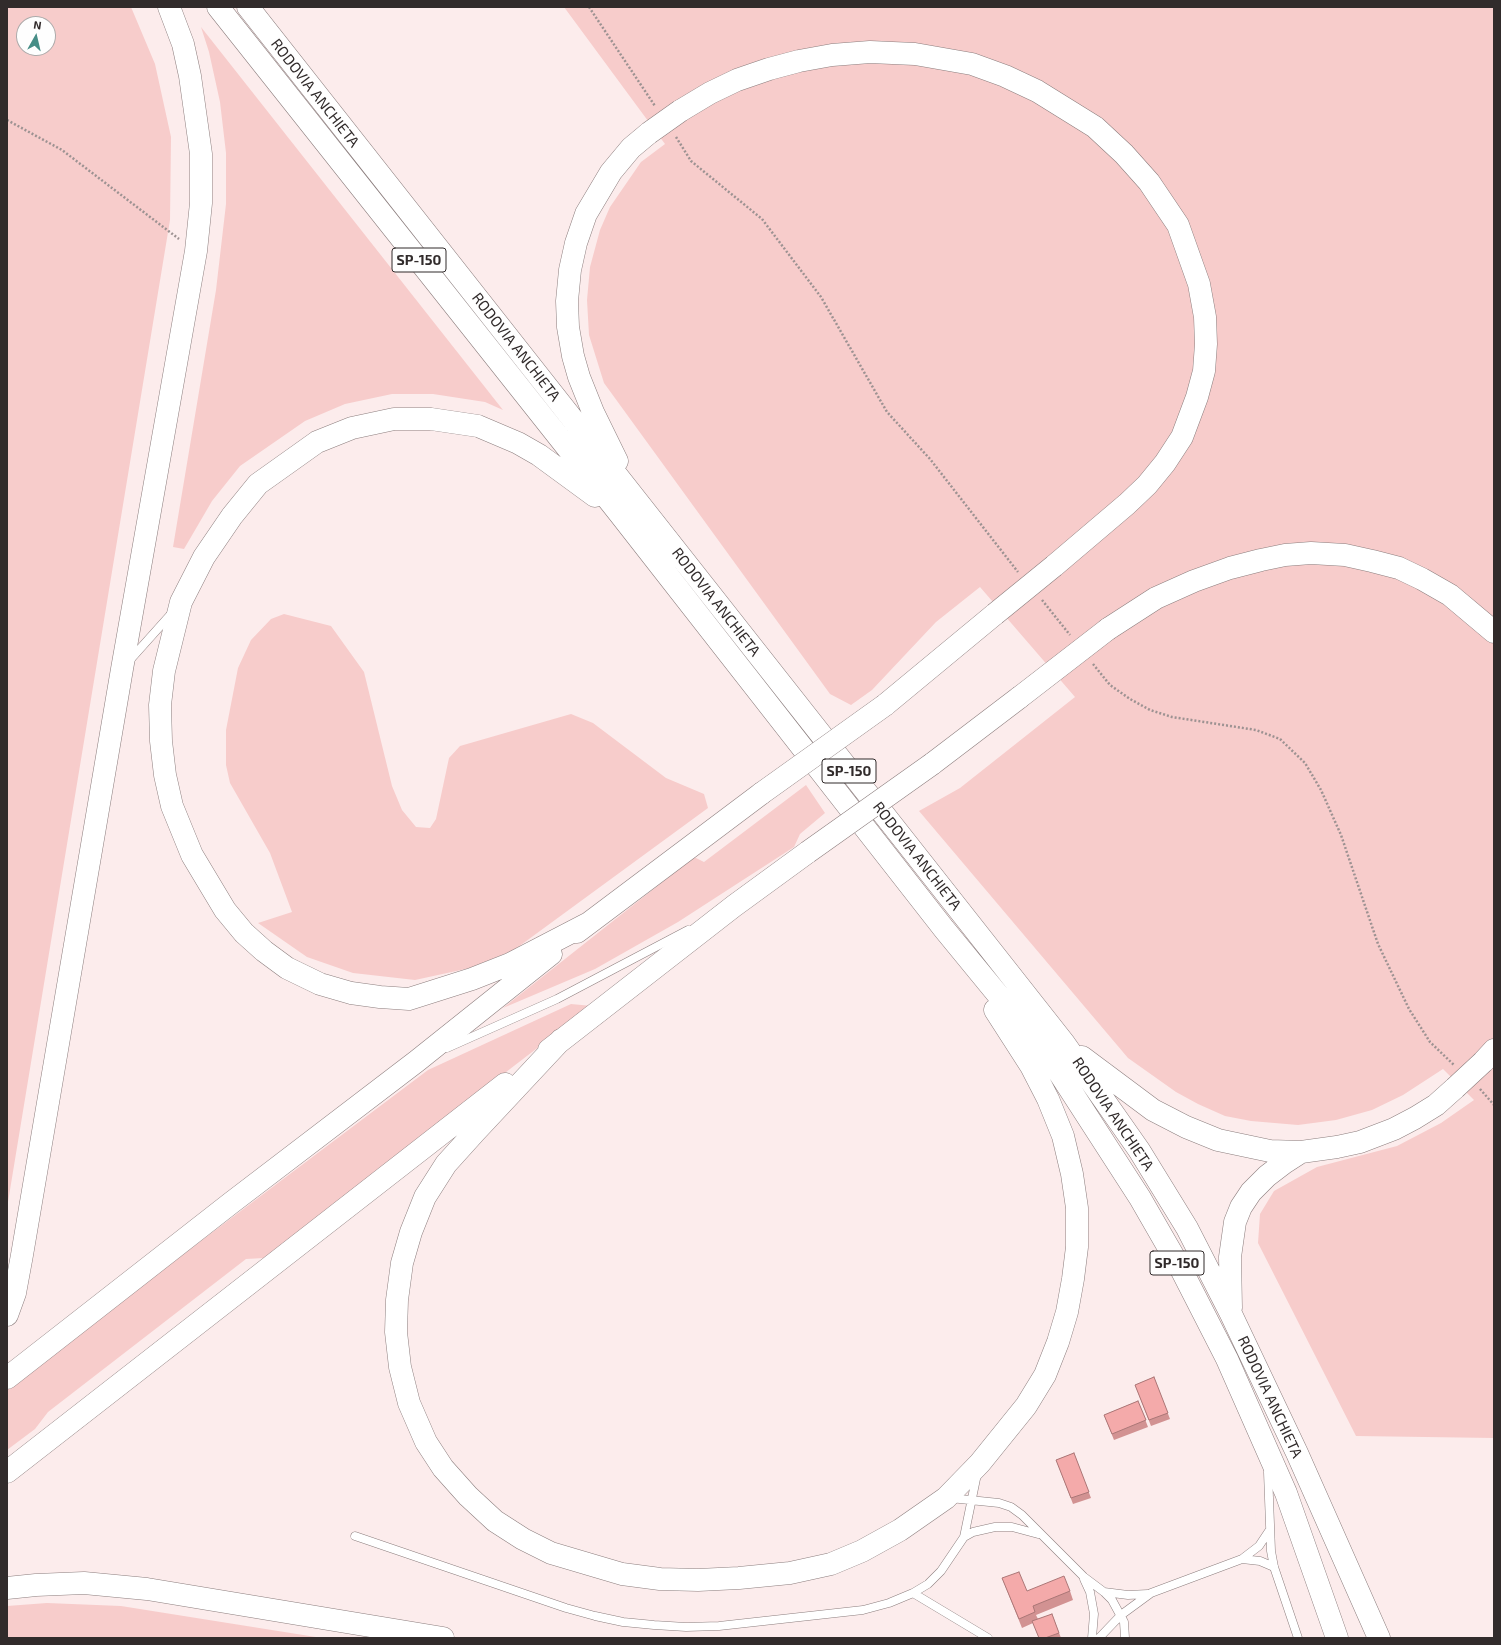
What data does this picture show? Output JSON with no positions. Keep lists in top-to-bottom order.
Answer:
{
  "streets": {
    "highway": ["RODOVIA ANCHIETA", "SP-150"]
  },
  "north": "top"
}
